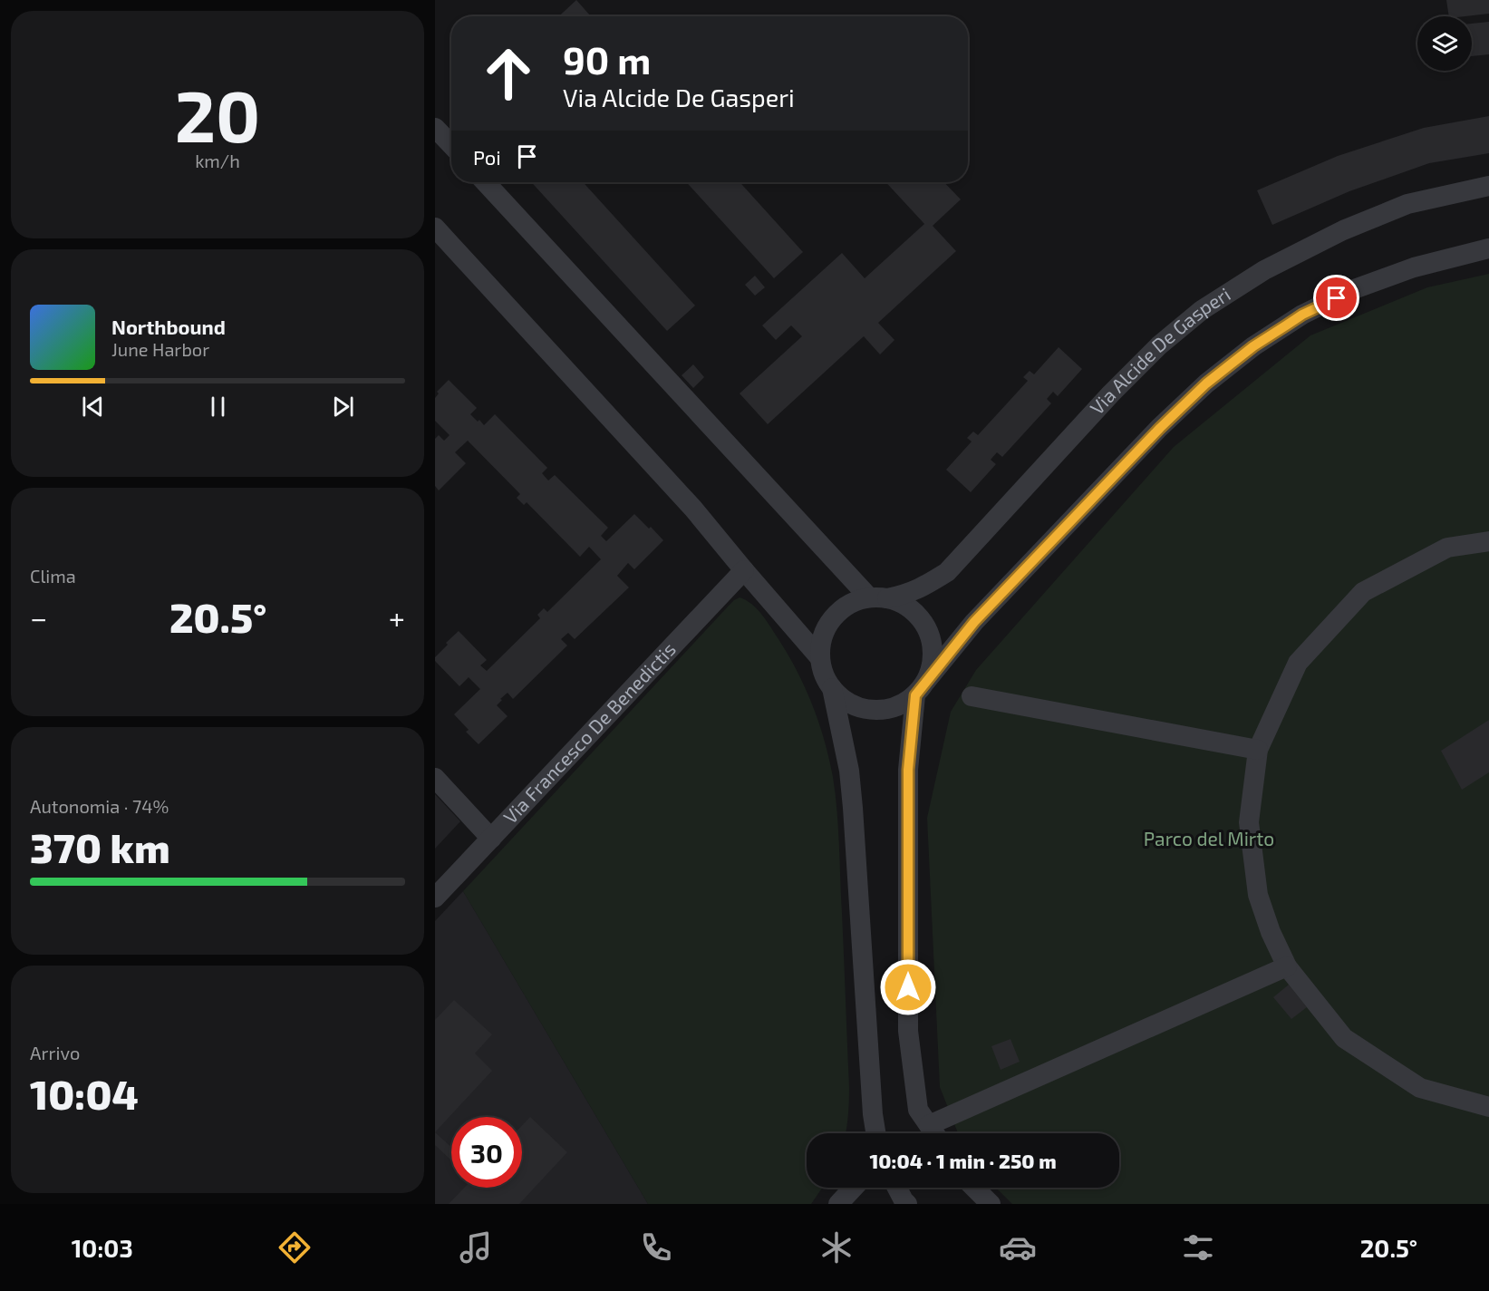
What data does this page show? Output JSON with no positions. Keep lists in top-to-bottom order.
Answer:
{
  "streets": {
    "street": ["Via Alcide De Gasperi", "Via Francesco De Benedictis"]
  },
  "parks": ["Parco del Mirto"],
  "page": {
    "tile": [
      ["20", "km/h"],
      "Clima",
      ["Autonomia · 74%", "370 km"],
      ["Arrivo", "10:04"]
    ],
    "turn": ["90 m", "Via Alcide De Gasperi"],
    "then": "Poi",
    "song": ["Northbound", "June Harbor"],
    "heat": ["−", "20.5°", "+"],
    "limit": "30",
    "trip": "10:04 · 1 min · 250 m",
    "tabs": ["10:03", "20.5°"]
  }
}
